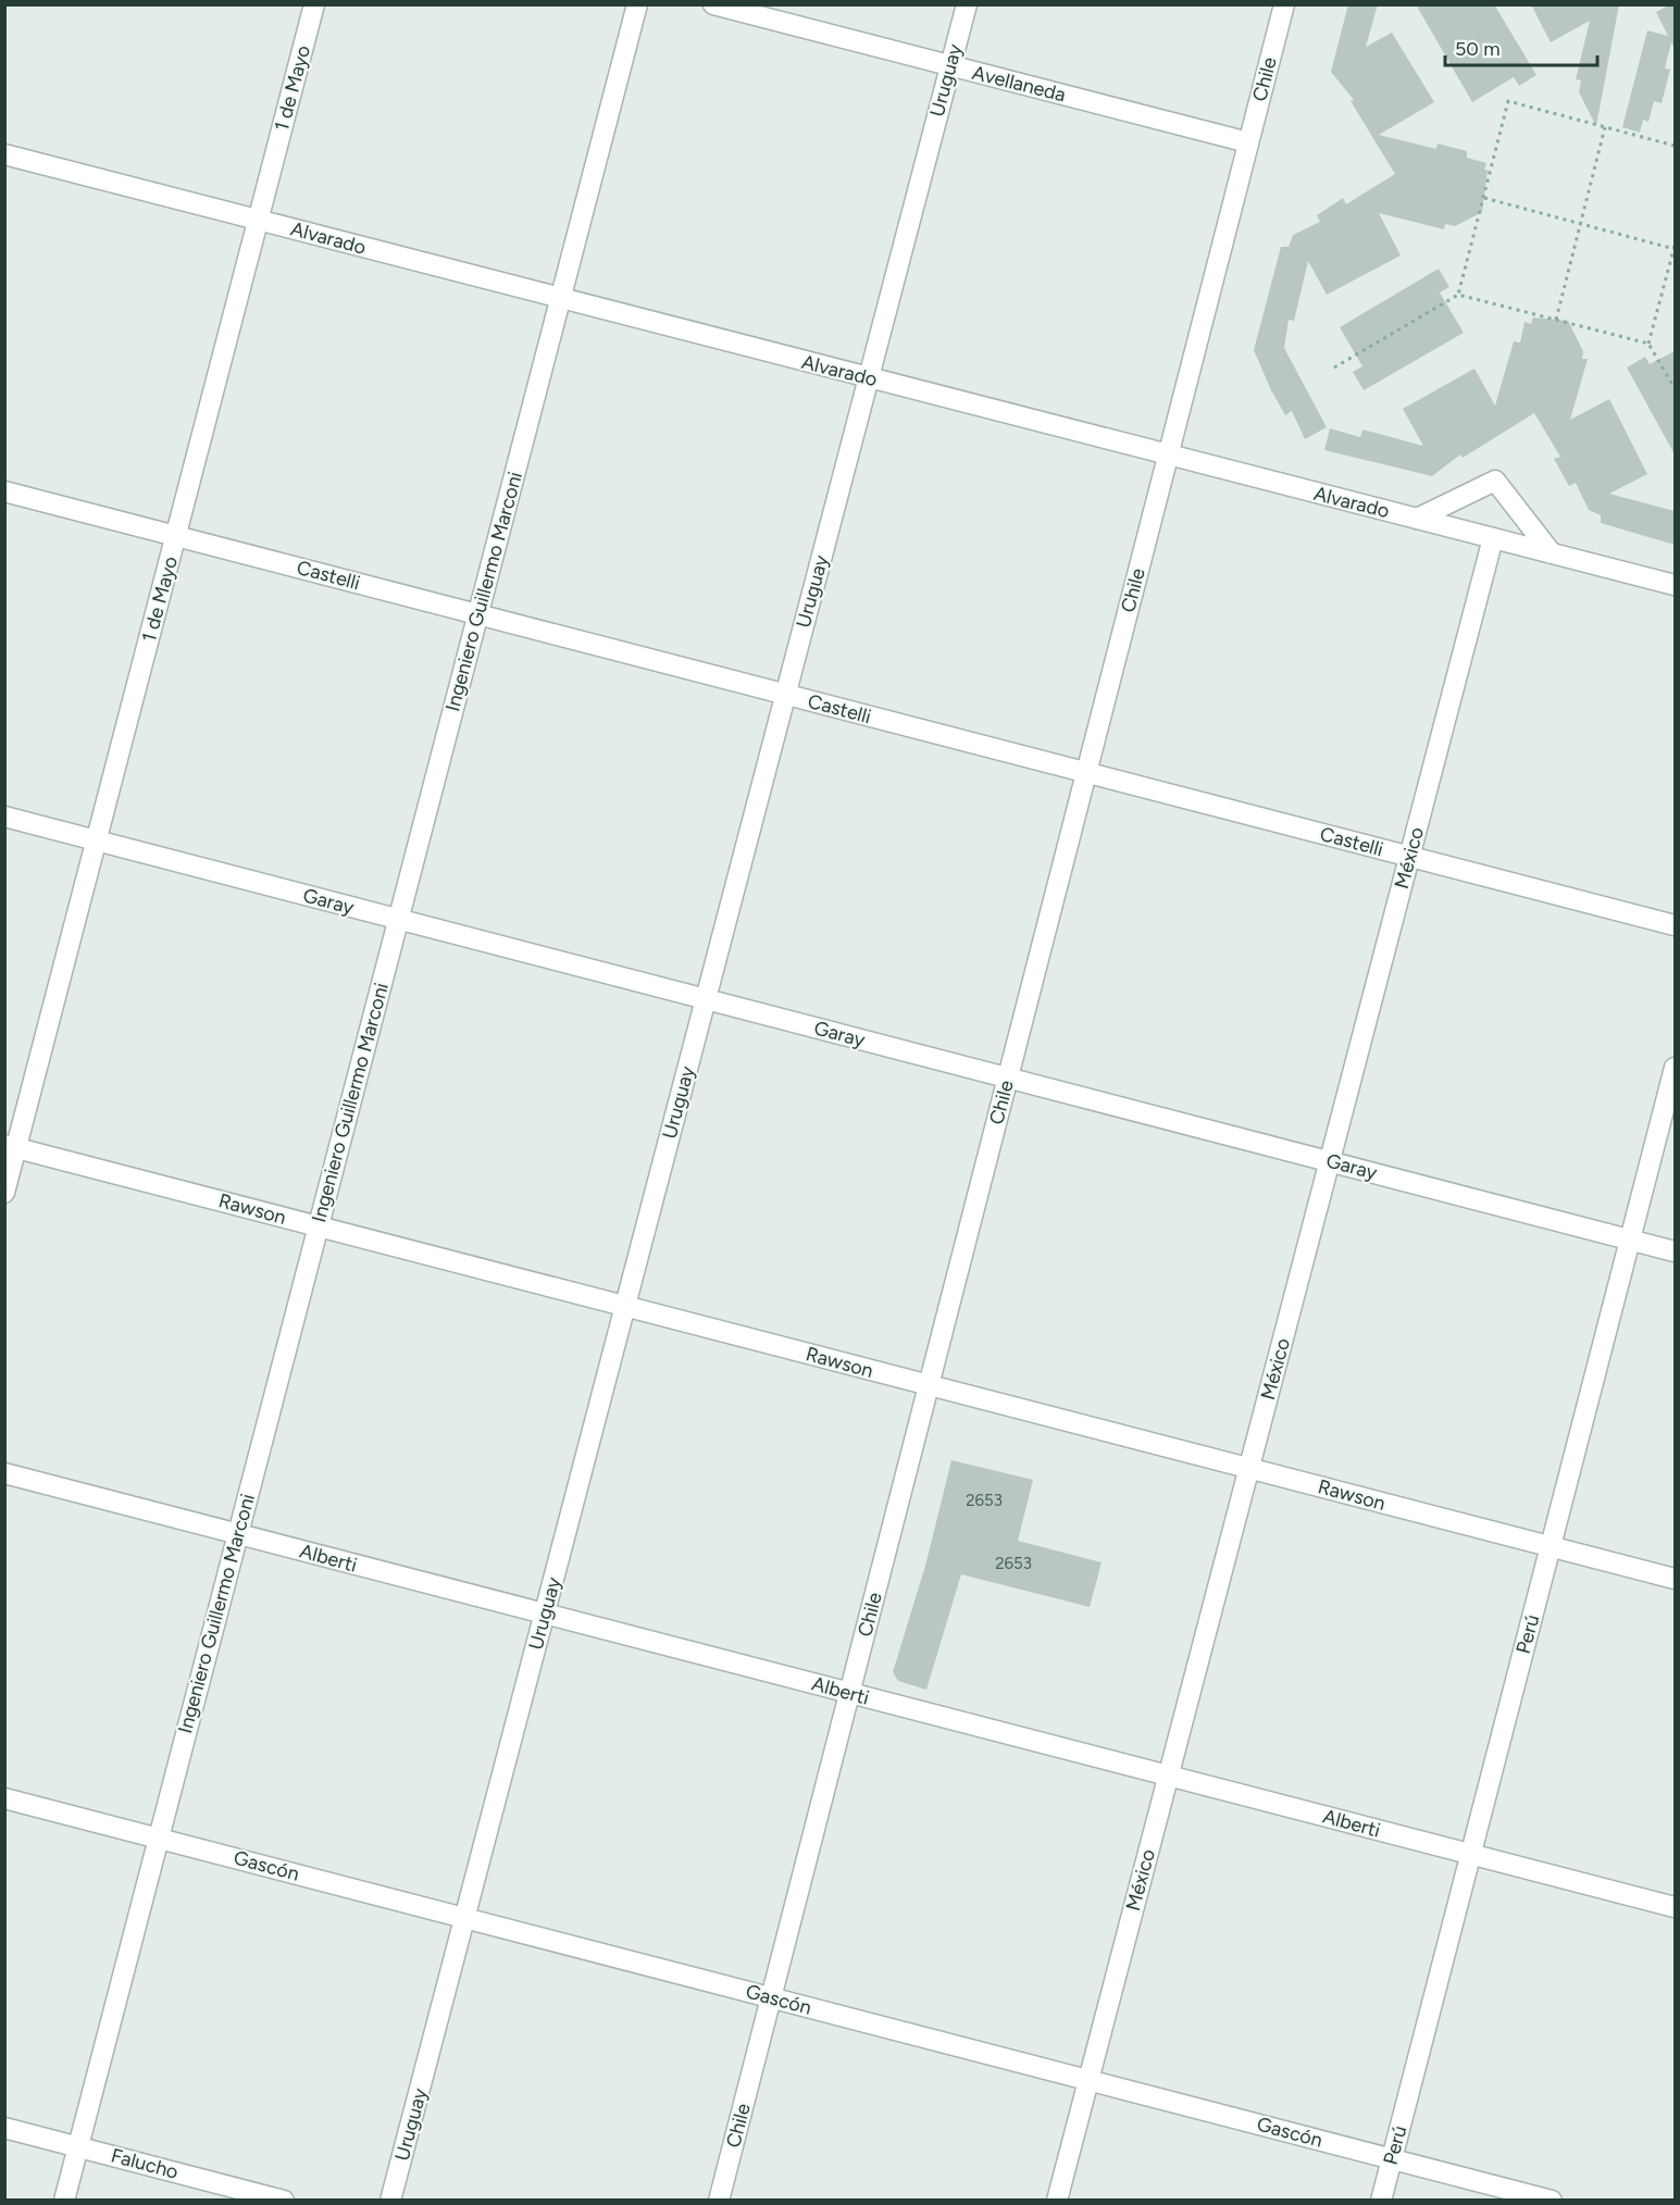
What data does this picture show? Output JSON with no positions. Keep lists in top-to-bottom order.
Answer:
{
  "streets": {
    "street": [
      "Chile",
      "Uruguay",
      "Avellaneda",
      "1 de Mayo",
      "Alvarado",
      "Castelli",
      "Ingeniero Guillermo Marconi",
      "México",
      "Garay",
      "Rawson",
      "Alberti",
      "Perú",
      "Gascón",
      "Falucho"
    ]
  },
  "crossings": [
    ["Chile", "Avellaneda"],
    ["Chile", "Alvarado"],
    ["Chile", "Castelli"],
    ["Chile", "Garay"],
    ["Chile", "Rawson"],
    ["Chile", "Alberti"],
    ["Chile", "Gascón"],
    ["Uruguay", "Avellaneda"],
    ["Uruguay", "Alvarado"],
    ["Uruguay", "Castelli"],
    ["Uruguay", "Garay"],
    ["Uruguay", "Rawson"],
    ["Uruguay", "Alberti"],
    ["Uruguay", "Gascón"],
    ["1 de Mayo", "Alvarado"],
    ["1 de Mayo", "Castelli"],
    ["1 de Mayo", "Garay"],
    ["1 de Mayo", "Rawson"],
    ["Alvarado", "Ingeniero Guillermo Marconi"],
    ["Alvarado", "México"],
    ["Castelli", "Ingeniero Guillermo Marconi"],
    ["Castelli", "México"],
    ["Ingeniero Guillermo Marconi", "Garay"],
    ["Ingeniero Guillermo Marconi", "Rawson"],
    ["Ingeniero Guillermo Marconi", "Alberti"],
    ["Ingeniero Guillermo Marconi", "Gascón"],
    ["Ingeniero Guillermo Marconi", "Falucho"],
    ["México", "Garay"],
    ["México", "Rawson"],
    ["México", "Alberti"],
    ["México", "Gascón"],
    ["Garay", "Perú"],
    ["Rawson", "Perú"],
    ["Alberti", "Perú"],
    ["Perú", "Gascón"]
  ],
  "house_numbers": ["2653", "2653"],
  "scale_bar": "50 m"
}
